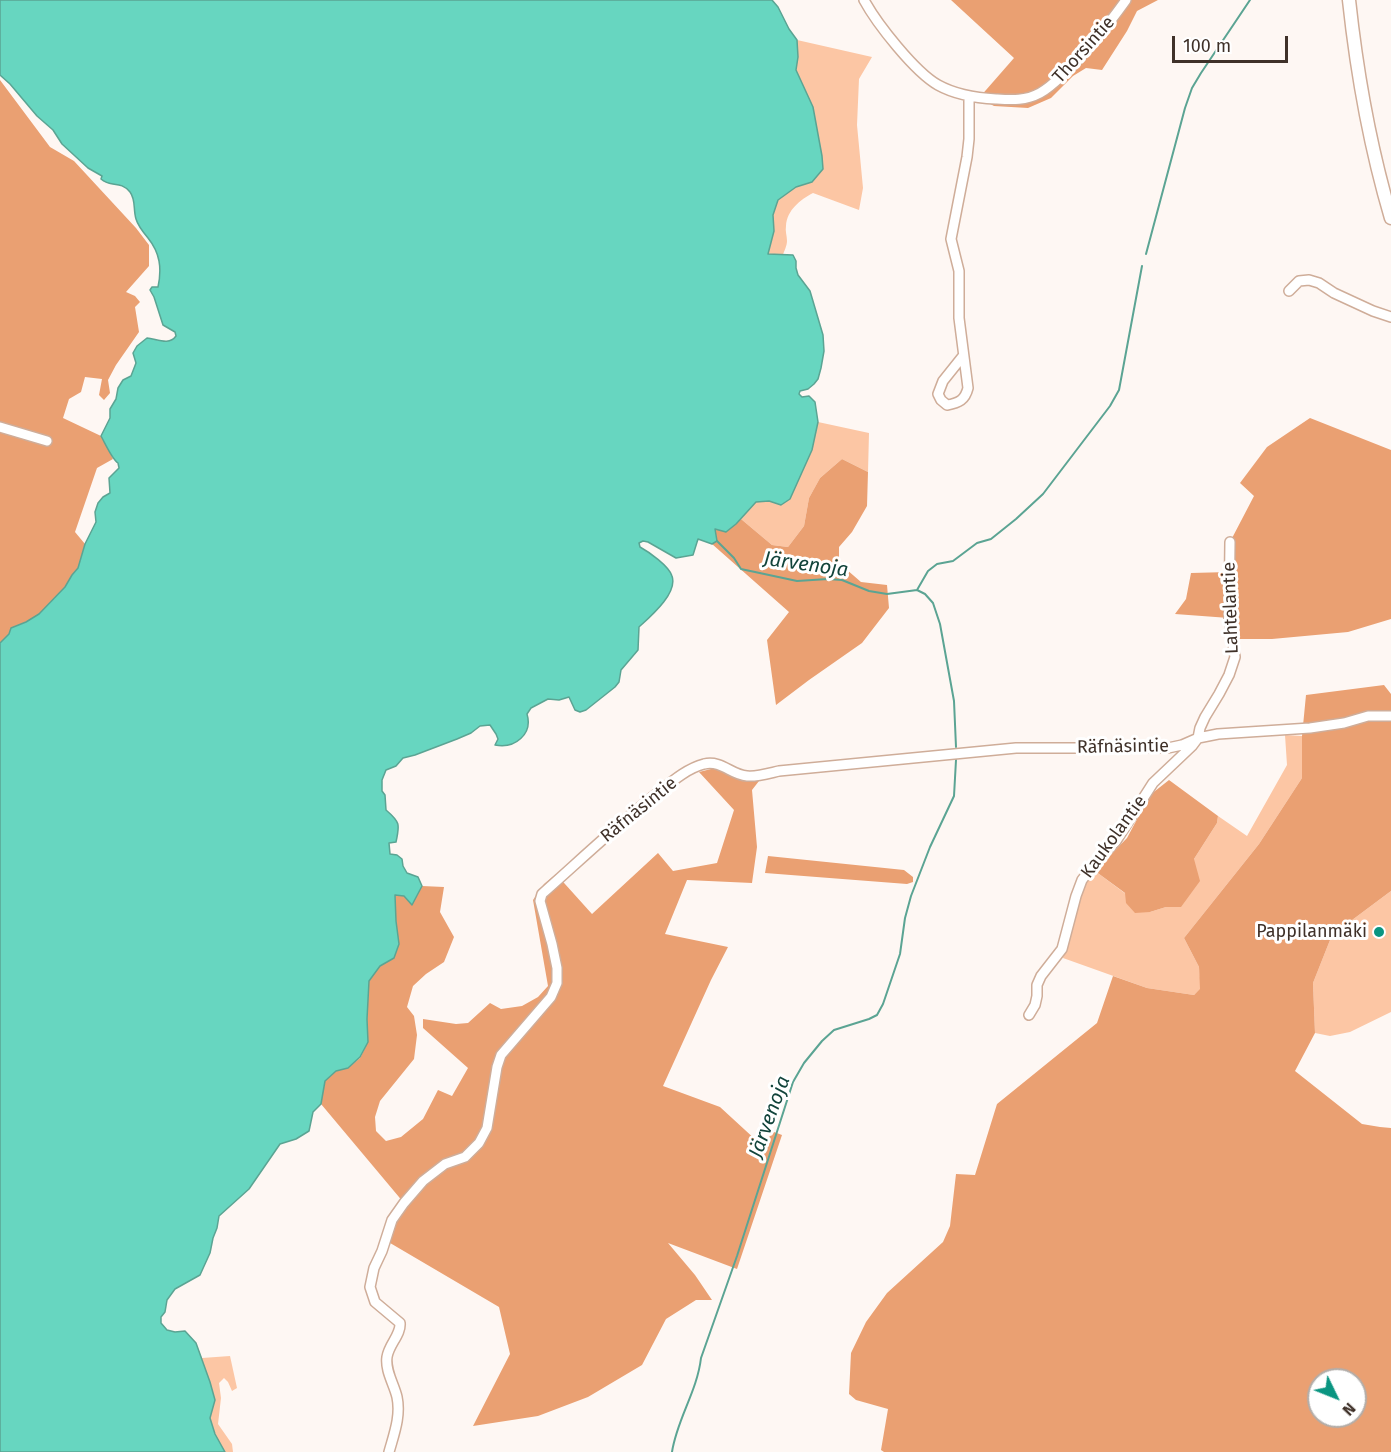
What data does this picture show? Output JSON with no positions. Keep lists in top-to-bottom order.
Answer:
{
  "streets": {
    "street": [
      "Thorsintie",
      "Lahtelantie",
      "Räfnäsintie",
      "Kaukolantie"
    ]
  },
  "crossings": [
    ["Lahtelantie", "Räfnäsintie"],
    ["Lahtelantie", "Kaukolantie"],
    ["Räfnäsintie", "Kaukolantie"]
  ],
  "water": ["Järvenoja"],
  "places": ["Pappilanmäki"],
  "scale_bar": "100 m",
  "north": "bottom right"
}
